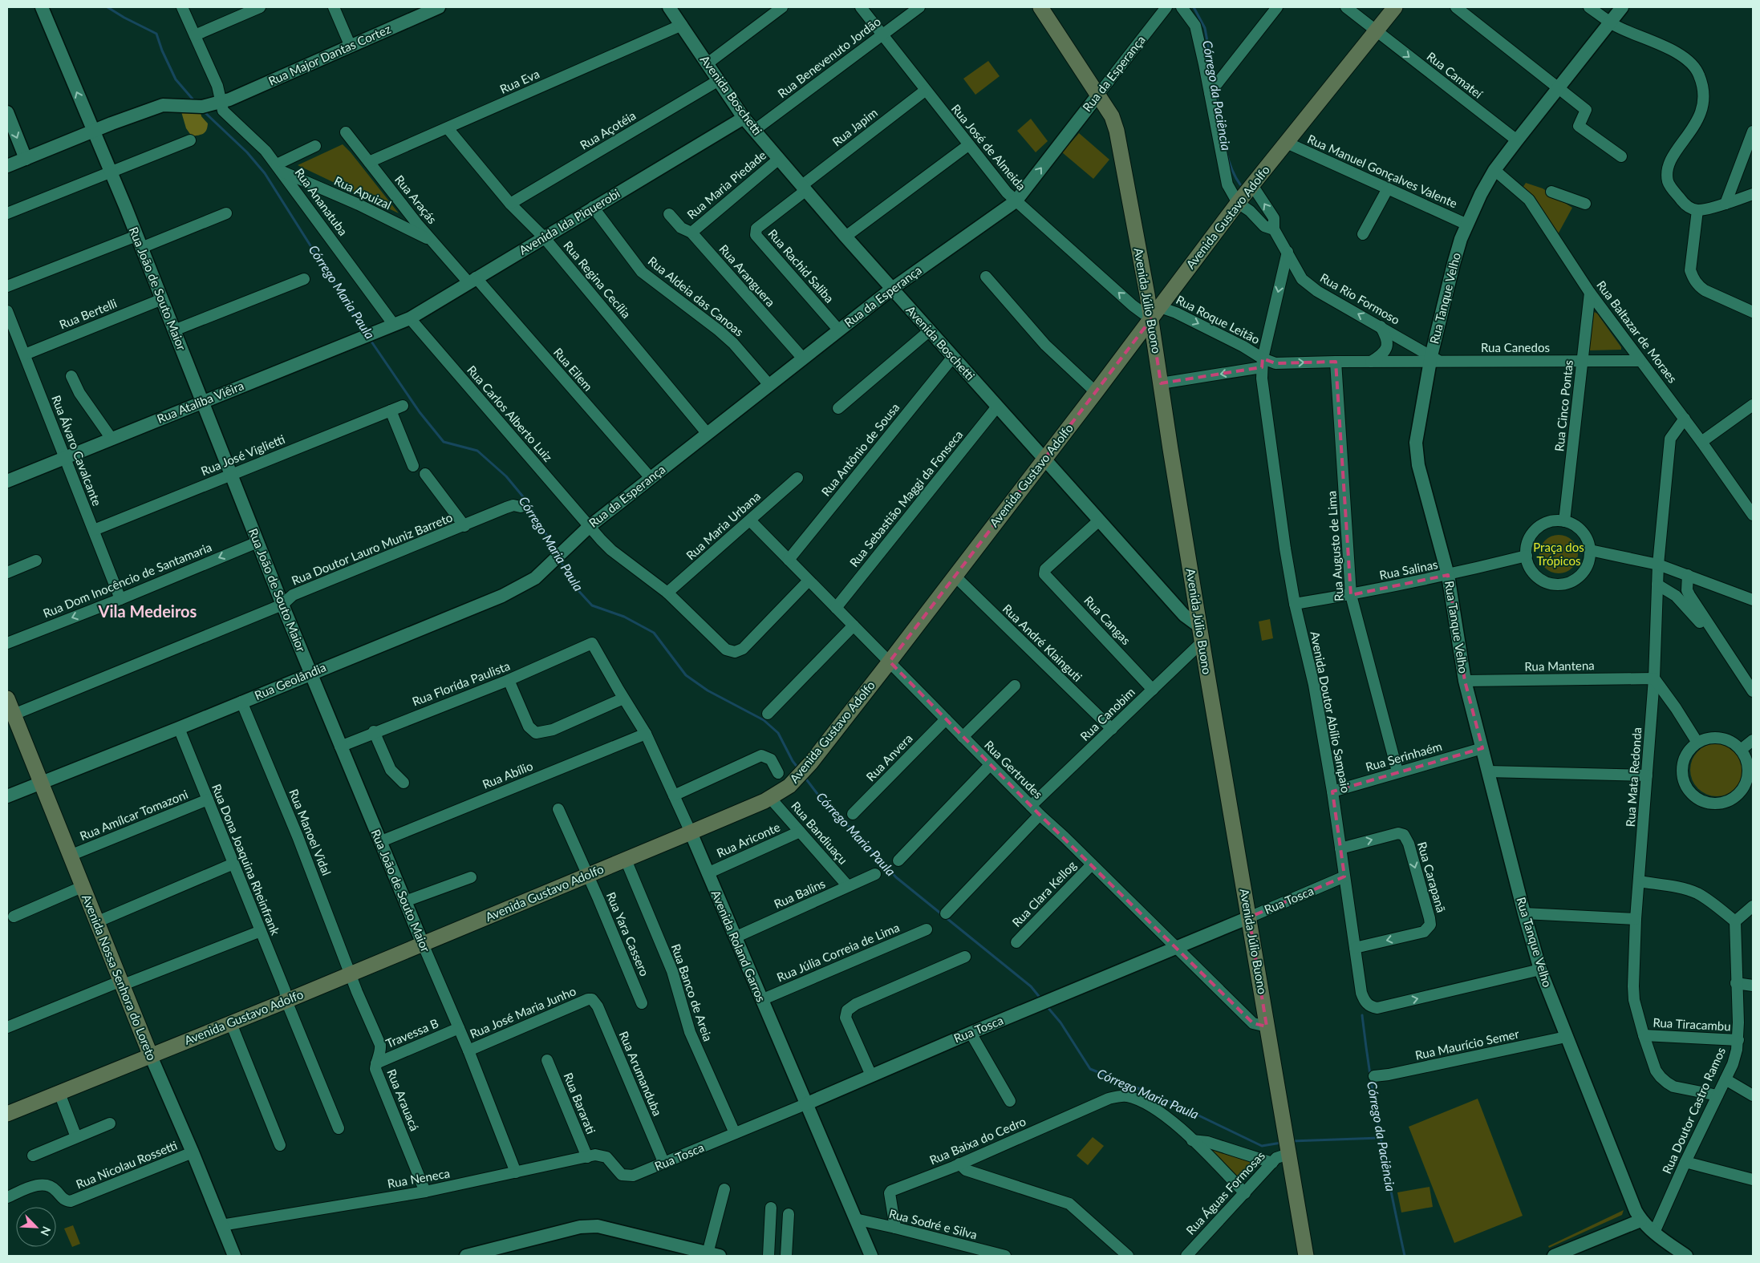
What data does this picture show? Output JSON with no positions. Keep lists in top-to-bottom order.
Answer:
{
  "streets": {
    "main road": ["Avenida Gustavo Adolfo", "Avenida Júlio Buono", "Avenida Nossa Senhora do Loreto"],
    "street": [
      "Rua Major Dantas Cortez",
      "Rua Benevenuto Jordão",
      "Rua da Esperança",
      "Rua Camateí",
      "Rua Eva",
      "Avenida Boschetti",
      "Rua Japim",
      "Rua Açotéia",
      "Rua José de Almeida",
      "Rua Manuel Gonçalves Valente",
      "Rua Maria Piedade",
      "Rua Apuizal",
      "Rua Araçás",
      "Rua Ananatuba",
      "Avenida Ida Piquerobi",
      "Rua Rachid Saliba",
      "Rua Aranguera",
      "Rua Regina Cecília",
      "Rua João de Souto Maior",
      "Rua Aldeia das Canoas",
      "Rua Tanque Velho",
      "Rua Rio Formoso",
      "Rua Bertelli",
      "Rua Roque Leitão",
      "Rua Baltazar de Moraes",
      "Rua Canedos",
      "Rua Eilem",
      "Rua Ataliba Viêira",
      "Rua Cinco Pontas",
      "Rua Carlos Alberto Luiz",
      "Rua Antônio de Sousa",
      "Rua Álvaro Cavalcante",
      "Rua José Viglietti",
      "Rua Sebastião Maggi da Fonseca",
      "Rua Maria Urbana",
      "Rua Augusto de Lima",
      "Rua Doutor Lauro Muniz Barreto",
      "Rua Salinas",
      "Rua Dom Inocêncio de Santamaria",
      "Rua Cangas",
      "Rua André Klainguti",
      "Rua Mantena",
      "Rua Geolândia",
      "Rua Florída Paulista",
      "Avenida Doutor Abílio Sampaio",
      "Rua Canobim",
      "Rua Serinhaém",
      "Rua Anvera",
      "Rua Gertrudes",
      "Rua Abílio",
      "Rua Mata Redonda",
      "Rua Amílcar Tomazoni",
      "Rua Manoel Vidal",
      "Rua Bandiuaçu",
      "Rua Ariconte",
      "Rua Dona Joaquina Rheinfrank",
      "Rua Carapanã",
      "Rua Balins",
      "Rua Clara Kellog",
      "Rua Tosca",
      "Rua Yara Cassero",
      "Avenida Roland Garros",
      "Rua Júlia Correia de Lima",
      "Rua Banco de Areia",
      "Rua José Maria Junho",
      "Rua Tiracambu",
      "Travessa B",
      "Rua Maurício Semer",
      "Rua Arumanduba",
      "Rua Arauacá",
      "Rua Bararati",
      "Rua Doutor Castro Ramos",
      "Rua Baixa do Cedro",
      "Rua Nicolau Rossetti",
      "Rua Neneca",
      "Rua Águas Formosas",
      "Rua Sodré e Silva"
    ]
  },
  "crossings": [
    ["Rua Major Dantas Cortez", "Rua Ananatuba"],
    ["Rua Major Dantas Cortez", "Rua João de Souto Maior"],
    ["Rua Benevenuto Jordão", "Avenida Boschetti"],
    ["Rua Benevenuto Jordão", "Rua José de Almeida"],
    ["Rua da Esperança", "Avenida Boschetti"],
    ["Rua da Esperança", "Rua José de Almeida"],
    ["Rua da Esperança", "Rua Rachid Saliba"],
    ["Rua da Esperança", "Rua Aranguera"],
    ["Rua da Esperança", "Rua Regina Cecília"],
    ["Rua da Esperança", "Rua Aldeia das Canoas"],
    ["Rua da Esperança", "Avenida Júlio Buono"],
    ["Rua da Esperança", "Rua Eilem"],
    ["Rua da Esperança", "Rua Carlos Alberto Luiz"],
    ["Rua da Esperança", "Rua Geolândia"],
    ["Rua Camateí", "Avenida Gustavo Adolfo"],
    ["Rua Camateí", "Rua Tanque Velho"],
    ["Rua Eva", "Avenida Boschetti"],
    ["Rua Eva", "Rua Araçás"],
    ["Rua Eva", "Rua Regina Cecília"],
    ["Avenida Boschetti", "Rua Japim"],
    ["Avenida Boschetti", "Rua Açotéia"],
    ["Avenida Boschetti", "Rua Maria Piedade"],
    ["Avenida Boschetti", "Avenida Gustavo Adolfo"],
    ["Avenida Boschetti", "Avenida Ida Piquerobi"],
    ["Avenida Boschetti", "Rua Rachid Saliba"],
    ["Avenida Boschetti", "Avenida Júlio Buono"],
    ["Avenida Boschetti", "Rua Antônio de Sousa"],
    ["Avenida Boschetti", "Rua Sebastião Maggi da Fonseca"],
    ["Avenida Boschetti", "Rua Cangas"],
    ["Rua Japim", "Rua José de Almeida"],
    ["Rua Japim", "Rua Rachid Saliba"],
    ["Rua Açotéia", "Rua Regina Cecília"],
    ["Rua José de Almeida", "Avenida Gustavo Adolfo"],
    ["Rua José de Almeida", "Avenida Júlio Buono"],
    ["Rua Manuel Gonçalves Valente", "Avenida Gustavo Adolfo"],
    ["Rua Manuel Gonçalves Valente", "Rua Tanque Velho"],
    ["Rua Maria Piedade", "Rua Aranguera"],
    ["Rua Apuizal", "Rua Araçás"],
    ["Rua Apuizal", "Rua Ananatuba"],
    ["Rua Araçás", "Avenida Ida Piquerobi"],
    ["Rua Araçás", "Rua Eilem"],
    ["Rua Ananatuba", "Avenida Ida Piquerobi"],
    ["Rua Ananatuba", "Rua Ataliba Viêira"],
    ["Avenida Gustavo Adolfo", "Rua João de Souto Maior"],
    ["Avenida Gustavo Adolfo", "Avenida Júlio Buono"],
    ["Avenida Gustavo Adolfo", "Rua Roque Leitão"],
    ["Avenida Gustavo Adolfo", "Rua André Klainguti"],
    ["Avenida Gustavo Adolfo", "Rua Gertrudes"],
    ["Avenida Gustavo Adolfo", "Rua Manoel Vidal"],
    ["Avenida Gustavo Adolfo", "Rua Bandiuaçu"],
    ["Avenida Gustavo Adolfo", "Rua Dona Joaquina Rheinfrank"],
    ["Avenida Gustavo Adolfo", "Rua Yara Cassero"],
    ["Avenida Gustavo Adolfo", "Avenida Roland Garros"],
    ["Avenida Gustavo Adolfo", "Avenida Nossa Senhora do Loreto"],
    ["Avenida Gustavo Adolfo", "Rua Banco de Areia"],
    ["Avenida Gustavo Adolfo", "Rua Arauacá"],
    ["Avenida Ida Piquerobi", "Rua Regina Cecília"],
    ["Avenida Ida Piquerobi", "Rua Aldeia das Canoas"],
    ["Avenida Ida Piquerobi", "Rua Eilem"],
    ["Avenida Ida Piquerobi", "Rua Ataliba Viêira"],
    ["Avenida Ida Piquerobi", "Rua Carlos Alberto Luiz"],
    ["Rua João de Souto Maior", "Rua Bertelli"],
    ["Rua João de Souto Maior", "Rua Ataliba Viêira"],
    ["Rua João de Souto Maior", "Rua José Viglietti"],
    ["Rua João de Souto Maior", "Rua Doutor Lauro Muniz Barreto"],
    ["Rua João de Souto Maior", "Rua Dom Inocêncio de Santamaria"],
    ["Rua João de Souto Maior", "Rua Geolândia"],
    ["Rua João de Souto Maior", "Rua Florída Paulista"],
    ["Rua João de Souto Maior", "Rua Abílio"],
    ["Rua João de Souto Maior", "Rua José Maria Junho"],
    ["Rua João de Souto Maior", "Travessa B"],
    ["Rua João de Souto Maior", "Rua Neneca"],
    ["Rua Tanque Velho", "Rua Rio Formoso"],
    ["Rua Tanque Velho", "Rua Baltazar de Moraes"],
    ["Rua Tanque Velho", "Rua Canedos"],
    ["Rua Tanque Velho", "Rua Salinas"],
    ["Rua Tanque Velho", "Rua Mantena"],
    ["Rua Tanque Velho", "Avenida Doutor Abílio Sampaio"],
    ["Rua Tanque Velho", "Rua Serinhaém"],
    ["Rua Tanque Velho", "Rua Maurício Semer"],
    ["Rua Tanque Velho", "Rua Doutor Castro Ramos"],
    ["Rua Rio Formoso", "Rua Canedos"],
    ["Rua Rio Formoso", "Avenida Doutor Abílio Sampaio"],
    ["Avenida Júlio Buono", "Rua Canobim"],
    ["Avenida Júlio Buono", "Rua Gertrudes"],
    ["Avenida Júlio Buono", "Rua Tosca"],
    ["Avenida Júlio Buono", "Rua Águas Formosas"],
    ["Rua Bertelli", "Rua Álvaro Cavalcante"],
    ["Rua Roque Leitão", "Rua Canedos"],
    ["Rua Roque Leitão", "Avenida Doutor Abílio Sampaio"],
    ["Rua Baltazar de Moraes", "Rua Canedos"],
    ["Rua Baltazar de Moraes", "Rua Cinco Pontas"],
    ["Rua Baltazar de Moraes", "Rua Mata Redonda"],
    ["Rua Canedos", "Rua Cinco Pontas"],
    ["Rua Canedos", "Rua Augusto de Lima"],
    ["Rua Canedos", "Avenida Doutor Abílio Sampaio"],
    ["Rua Ataliba Viêira", "Rua Álvaro Cavalcante"],
    ["Rua Cinco Pontas", "Rua Salinas"],
    ["Rua Carlos Alberto Luiz", "Rua Maria Urbana"],
    ["Rua Carlos Alberto Luiz", "Rua Gertrudes"],
    ["Rua Antônio de Sousa", "Rua Gertrudes"],
    ["Rua Álvaro Cavalcante", "Rua José Viglietti"],
    ["Rua Álvaro Cavalcante", "Rua Dom Inocêncio de Santamaria"],
    ["Rua Sebastião Maggi da Fonseca", "Rua Gertrudes"],
    ["Rua Maria Urbana", "Rua Gertrudes"],
    ["Rua Augusto de Lima", "Rua Salinas"],
    ["Rua Augusto de Lima", "Rua Serinhaém"],
    ["Rua Doutor Lauro Muniz Barreto", "Avenida Nossa Senhora do Loreto"],
    ["Rua Salinas", "Avenida Doutor Abílio Sampaio"],
    ["Rua Cangas", "Rua Canobim"],
    ["Rua André Klainguti", "Rua Canobim"],
    ["Rua Mantena", "Rua Mata Redonda"],
    ["Rua Geolândia", "Rua Manoel Vidal"],
    ["Rua Geolândia", "Rua Dona Joaquina Rheinfrank"],
    ["Rua Geolândia", "Avenida Nossa Senhora do Loreto"],
    ["Rua Florída Paulista", "Avenida Roland Garros"],
    ["Avenida Doutor Abílio Sampaio", "Rua Serinhaém"],
    ["Avenida Doutor Abílio Sampaio", "Rua Carapanã"],
    ["Avenida Doutor Abílio Sampaio", "Rua Tosca"],
    ["Rua Canobim", "Rua Gertrudes"],
    ["Rua Anvera", "Rua Gertrudes"],
    ["Rua Gertrudes", "Rua Clara Kellog"],
    ["Rua Gertrudes", "Rua Tosca"],
    ["Rua Abílio", "Avenida Roland Garros"],
    ["Rua Mata Redonda", "Rua Tiracambu"],
    ["Rua Mata Redonda", "Rua Doutor Castro Ramos"],
    ["Rua Amílcar Tomazoni", "Rua Dona Joaquina Rheinfrank"],
    ["Rua Amílcar Tomazoni", "Avenida Nossa Senhora do Loreto"],
    ["Rua Manoel Vidal", "Rua Arauacá"],
    ["Rua Bandiuaçu", "Rua Ariconte"],
    ["Rua Bandiuaçu", "Rua Balins"],
    ["Rua Ariconte", "Avenida Roland Garros"],
    ["Rua Balins", "Avenida Roland Garros"],
    ["Rua Tosca", "Avenida Roland Garros"],
    ["Rua Tosca", "Rua Banco de Areia"],
    ["Rua Tosca", "Rua Arumanduba"],
    ["Rua Tosca", "Rua Neneca"],
    ["Avenida Roland Garros", "Rua Júlia Correia de Lima"],
    ["Avenida Roland Garros", "Rua Sodré e Silva"],
    ["Avenida Nossa Senhora do Loreto", "Rua Nicolau Rossetti"],
    ["Avenida Nossa Senhora do Loreto", "Rua Neneca"],
    ["Rua José Maria Junho", "Rua Arumanduba"],
    ["Rua Tiracambu", "Rua Doutor Castro Ramos"],
    ["Travessa B", "Rua Arauacá"],
    ["Rua Arauacá", "Rua Neneca"],
    ["Rua Bararati", "Rua Neneca"],
    ["Rua Baixa do Cedro", "Rua Águas Formosas"],
    ["Rua Baixa do Cedro", "Rua Sodré e Silva"]
  ],
  "one_way": ["Rua Rio Formoso", "Rua Roque Leitão", "Rua Dom Inocêncio de Santamaria"],
  "districts": ["Vila Medeiros"],
  "water": ["Córrego da Paciência", "Córrego Maria Paula"],
  "parks": ["Praça dos Trópicos"],
  "north": "bottom right"
}
